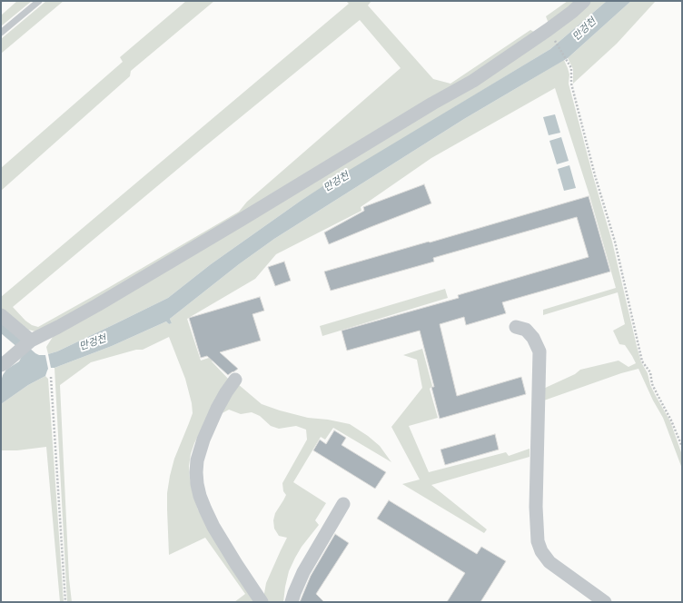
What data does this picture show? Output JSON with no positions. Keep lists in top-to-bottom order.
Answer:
{
  "water": ["만겅천"]
}
